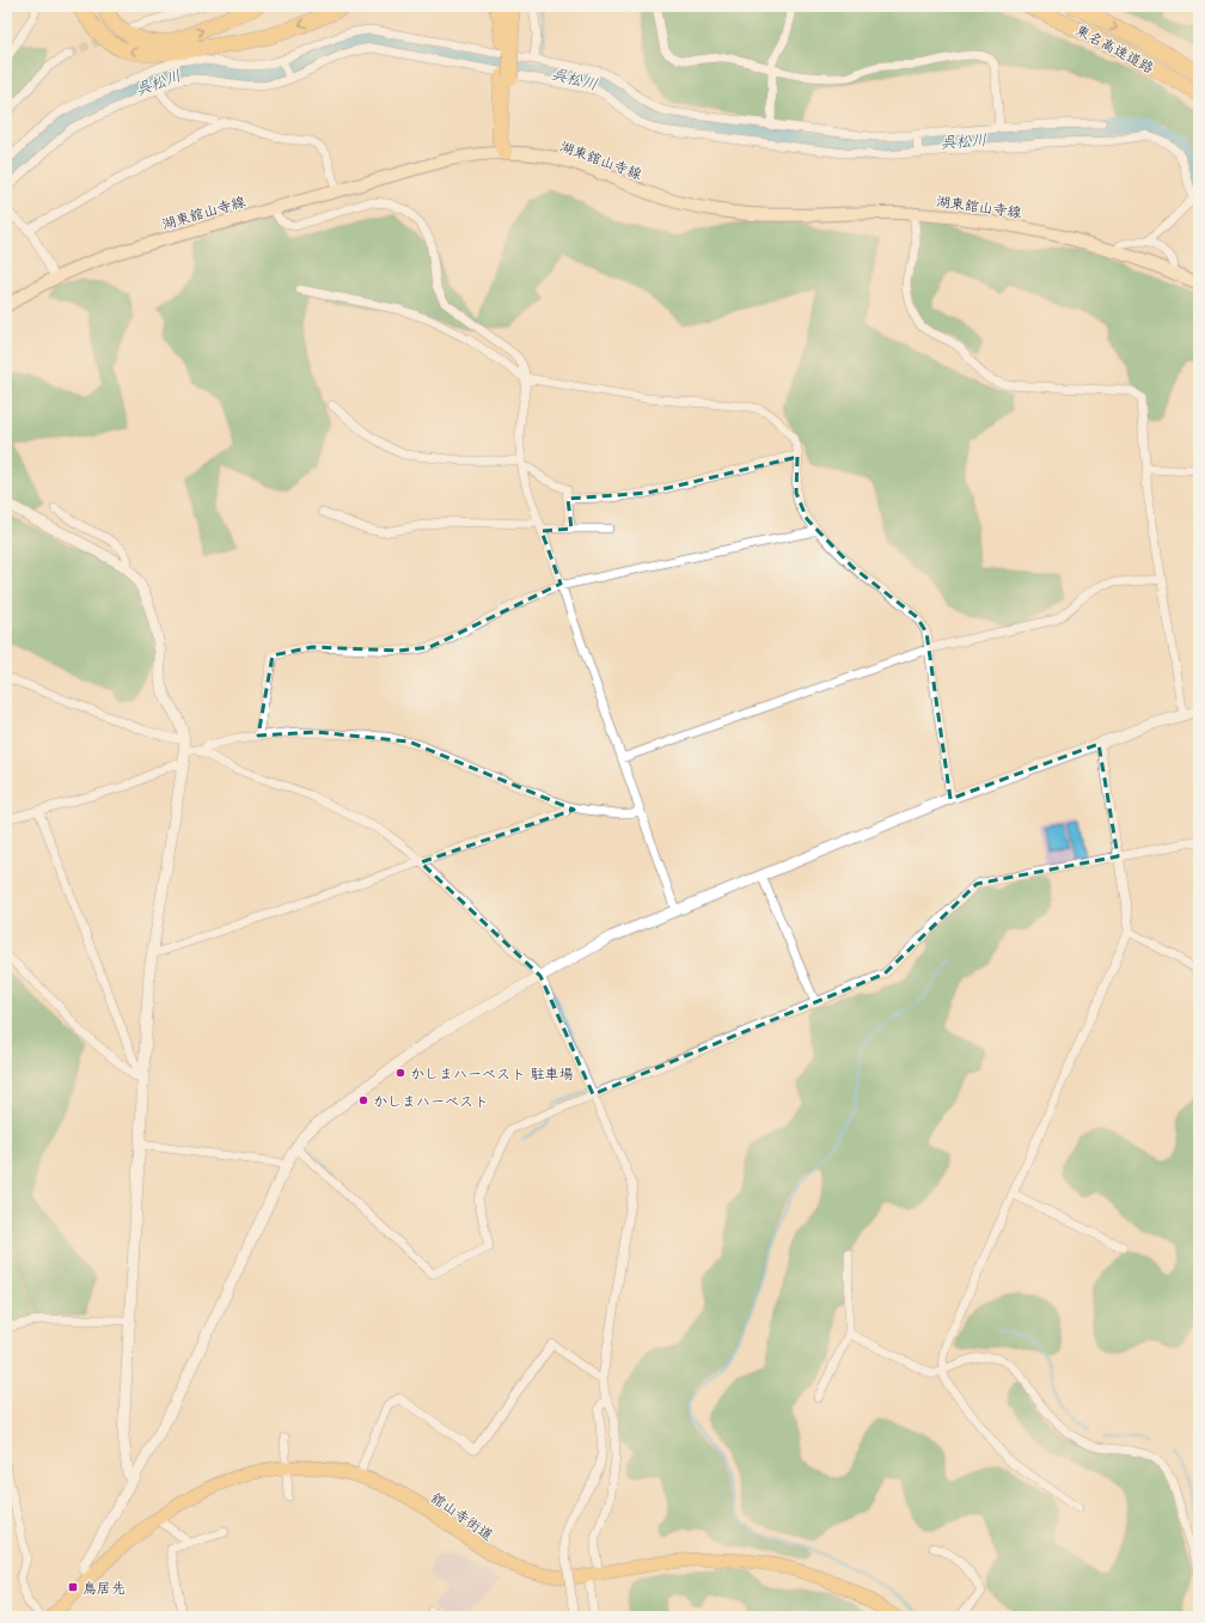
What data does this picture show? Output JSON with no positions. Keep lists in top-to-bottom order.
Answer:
{
  "streets": {
    "highway": ["東名高速道路"],
    "main road": ["湖東舘山寺線", "舘山寺街道"]
  },
  "water": ["呉松川"],
  "places": {
    "other": ["かしまハーベスト 駐車場", "かしまハーベスト"],
    "transit": ["鳥居先"]
  }
}
